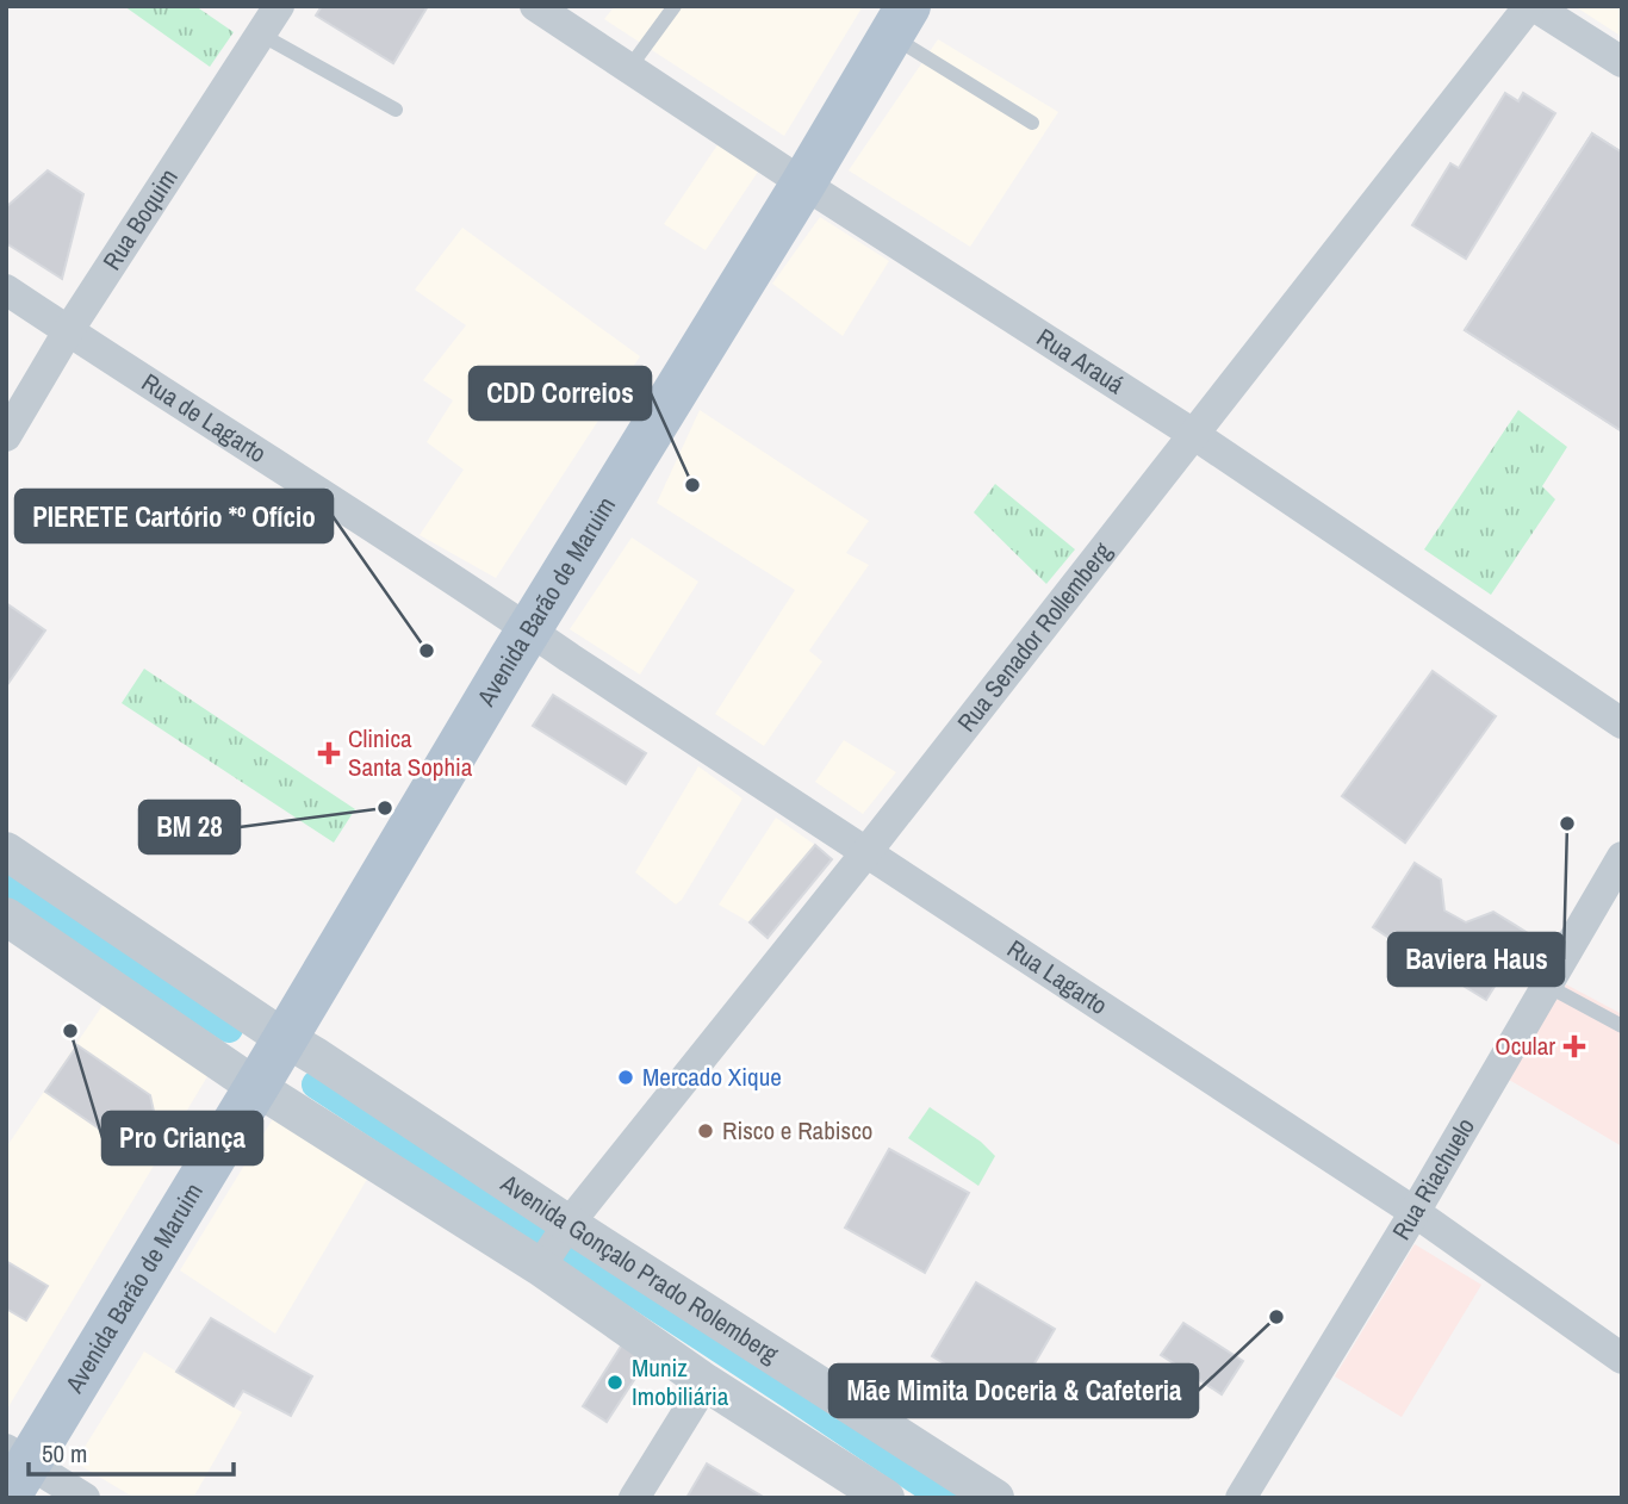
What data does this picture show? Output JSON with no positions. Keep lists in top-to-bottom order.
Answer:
{
  "streets": {
    "main road": ["Avenida Barão de Maruim"],
    "street": [
      "Rua Boquim",
      "Rua Arauá",
      "Rua de Lagarto",
      "Rua Senador Rollemberg",
      "Rua Lagarto",
      "Rua Riachuelo",
      "Avenida Gonçalo Prado Rolemberg"
    ]
  },
  "crossings": [
    ["Rua Boquim", "Rua de Lagarto"],
    ["Rua Arauá", "Avenida Barão de Maruim"],
    ["Rua Arauá", "Rua Senador Rollemberg"],
    ["Rua de Lagarto", "Rua Lagarto"],
    ["Avenida Barão de Maruim", "Rua Lagarto"],
    ["Avenida Barão de Maruim", "Avenida Gonçalo Prado Rolemberg"],
    ["Rua Senador Rollemberg", "Rua Lagarto"],
    ["Rua Senador Rollemberg", "Avenida Gonçalo Prado Rolemberg"],
    ["Rua Lagarto", "Rua Riachuelo"]
  ],
  "places": {
    "other": [
      "CDD Correios",
      "PIERETE Cartório *º Ofício",
      "BM 28",
      "Baviera Haus",
      "Pro Criança",
      "Mercado Xique",
      "Risco e Rabisco",
      "Mãe Mimita Doceria & Cafeteria",
      "Muniz Imobiliária"
    ],
    "health": ["Clinica Santa Sophia", "Ocular"]
  },
  "scale_bar": "50 m"
}
